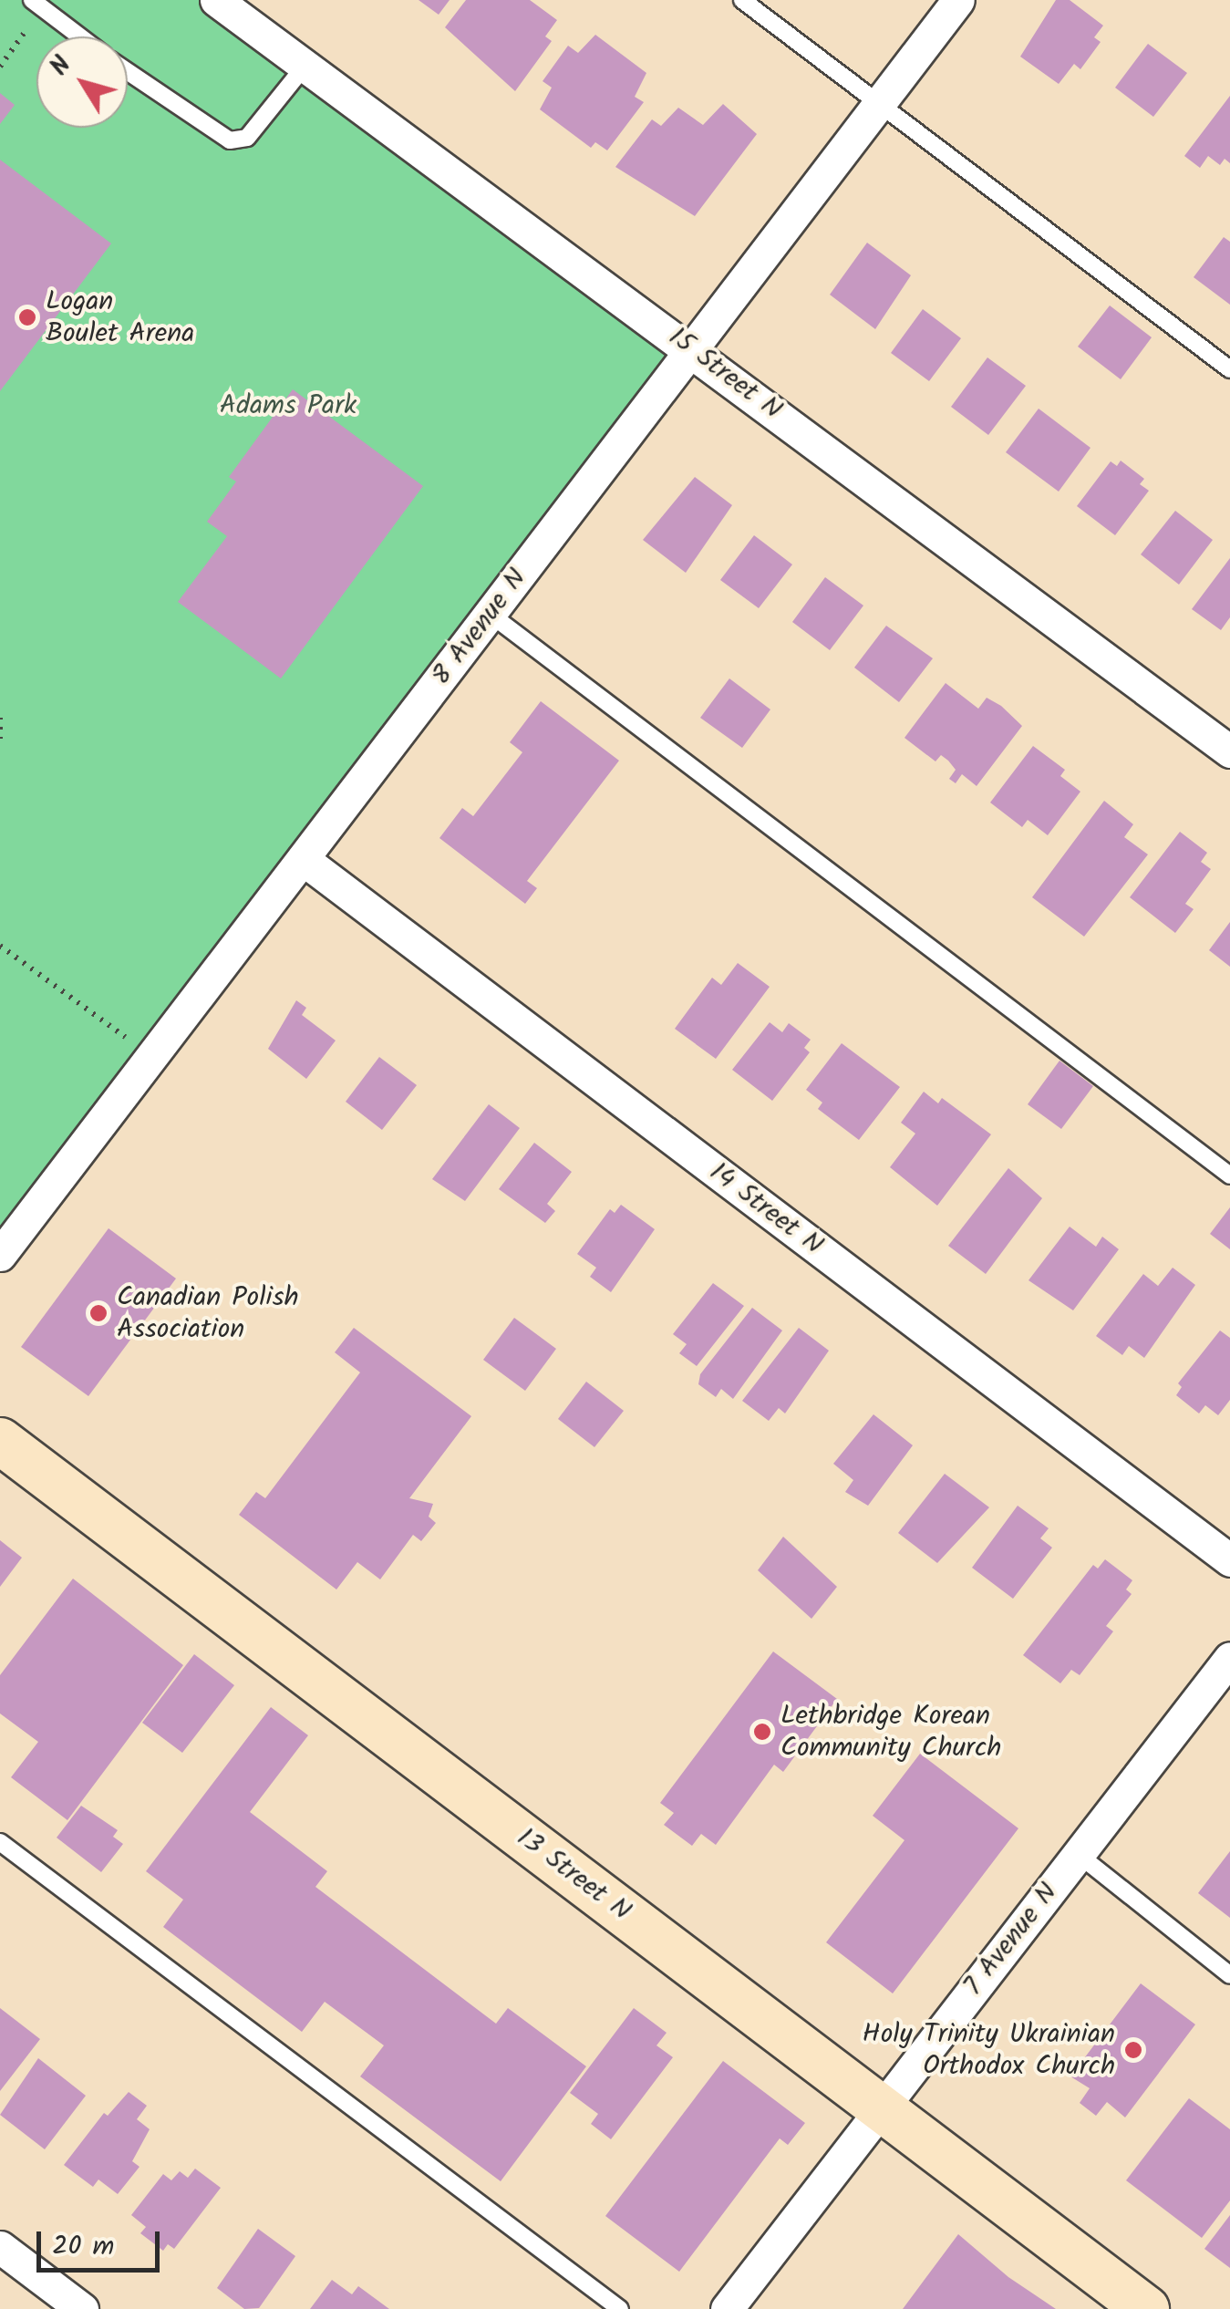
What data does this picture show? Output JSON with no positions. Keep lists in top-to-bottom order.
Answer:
{
  "streets": {
    "street": [
      "15 Street N",
      "8 Avenue N",
      "14 Street N",
      "13 Street N",
      "7 Avenue N"
    ]
  },
  "crossings": [
    ["15 Street N", "8 Avenue N"],
    ["8 Avenue N", "14 Street N"],
    ["13 Street N", "7 Avenue N"]
  ],
  "parks": ["Adams Park"],
  "places": [
    "Logan Boulet Arena",
    "Canadian Polish Association",
    "Lethbridge Korean Community Church",
    "Holy Trinity Ukrainian Orthodox Church"
  ],
  "scale_bar": "20 m",
  "north": "top left"
}
